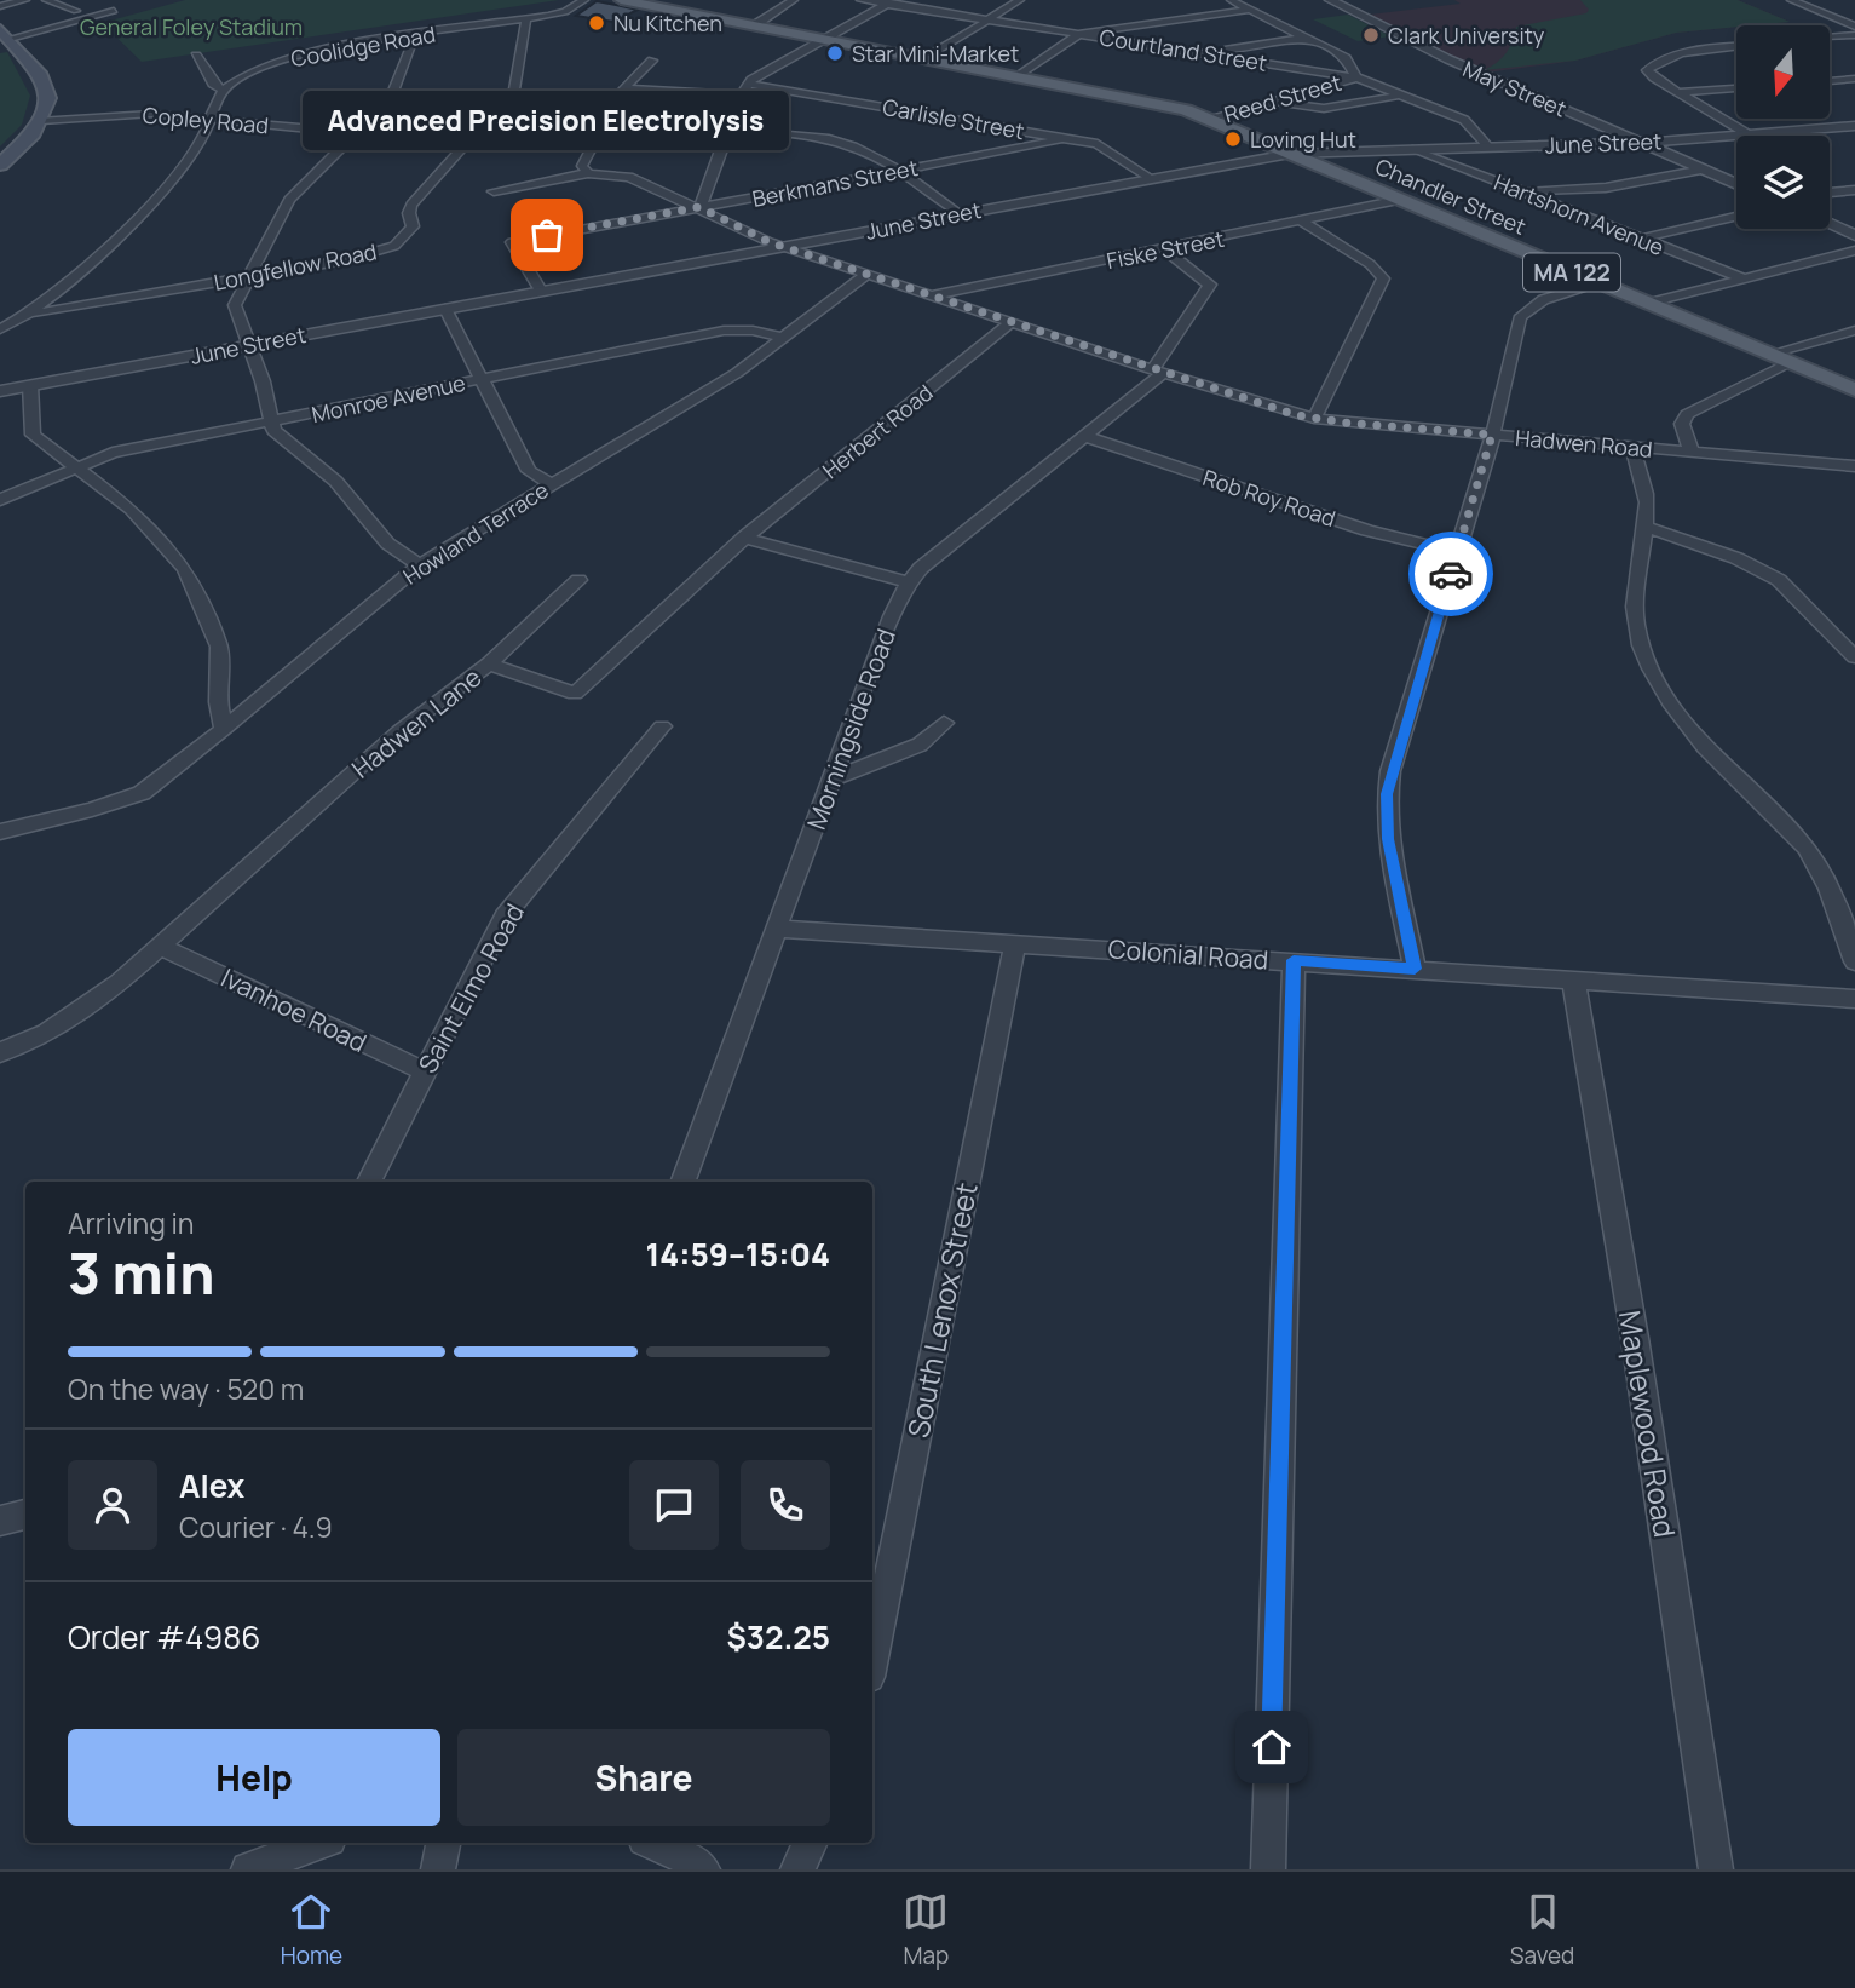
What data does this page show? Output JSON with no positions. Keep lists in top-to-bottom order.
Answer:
{
  "streets": {
    "main road": ["Chandler Street", "MA 122"],
    "street": [
      "Coolidge Road",
      "Courtland Street",
      "May Street",
      "Reed Street",
      "Carlisle Street",
      "Copley Road",
      "June Street",
      "Berkmans Street",
      "Hartshorn Avenue",
      "Fiske Street",
      "Longfellow Road",
      "Monroe Avenue",
      "Herbert Road",
      "Hadwen Road",
      "Rob Roy Road",
      "Howland Terrace",
      "Hadwen Lane",
      "Morningside Road",
      "Colonial Road",
      "Saint Elmo Road",
      "Ivanhoe Road",
      "South Lenox Street",
      "Maplewood Road"
    ]
  },
  "crossings": [
    ["Coolidge Road", "Longfellow Road"],
    ["Courtland Street", "Reed Street"],
    ["Courtland Street", "June Street"],
    ["May Street", "June Street"],
    ["Reed Street", "Chandler Street"],
    ["Carlisle Street", "June Street"],
    ["Carlisle Street", "Berkmans Street"],
    ["Copley Road", "Longfellow Road"],
    ["June Street", "Berkmans Street"],
    ["June Street", "Chandler Street"],
    ["June Street", "Hartshorn Avenue"],
    ["June Street", "Hadwen Road"],
    ["Berkmans Street", "Hadwen Road"],
    ["Chandler Street", "Fiske Street"],
    ["Fiske Street", "Hadwen Road"],
    ["Fiske Street", "Morningside Road"],
    ["Monroe Avenue", "Howland Terrace"],
    ["Herbert Road", "Hadwen Road"],
    ["Herbert Road", "Hadwen Lane"],
    ["Hadwen Road", "Howland Terrace"],
    ["Hadwen Road", "Morningside Road"],
    ["Rob Roy Road", "Morningside Road"],
    ["Hadwen Lane", "Ivanhoe Road"],
    ["Morningside Road", "Colonial Road"],
    ["Colonial Road", "South Lenox Street"],
    ["Colonial Road", "Maplewood Road"],
    ["Saint Elmo Road", "Ivanhoe Road"]
  ],
  "parks": ["General Foley Stadium"],
  "places": [
    "Nu Kitchen",
    "Clark University",
    "Star Mini-Market",
    "Loving Hut",
    "Advanced Precision Electrolysis"
  ],
  "north": "bottom",
  "page": {
    "bubble": "Advanced Precision Electrolysis",
    "heading": ["3 min", "Arriving in", "14:59–15:04"],
    "panel": [
      "Alex",
      "Courier · 4.9",
      "Order #4986",
      "$32.25"
    ],
    "bar": "On the way · 520 m",
    "buttons": ["Help", "Share"],
    "tabs": ["Home", "Map", "Saved"]
  }
}
